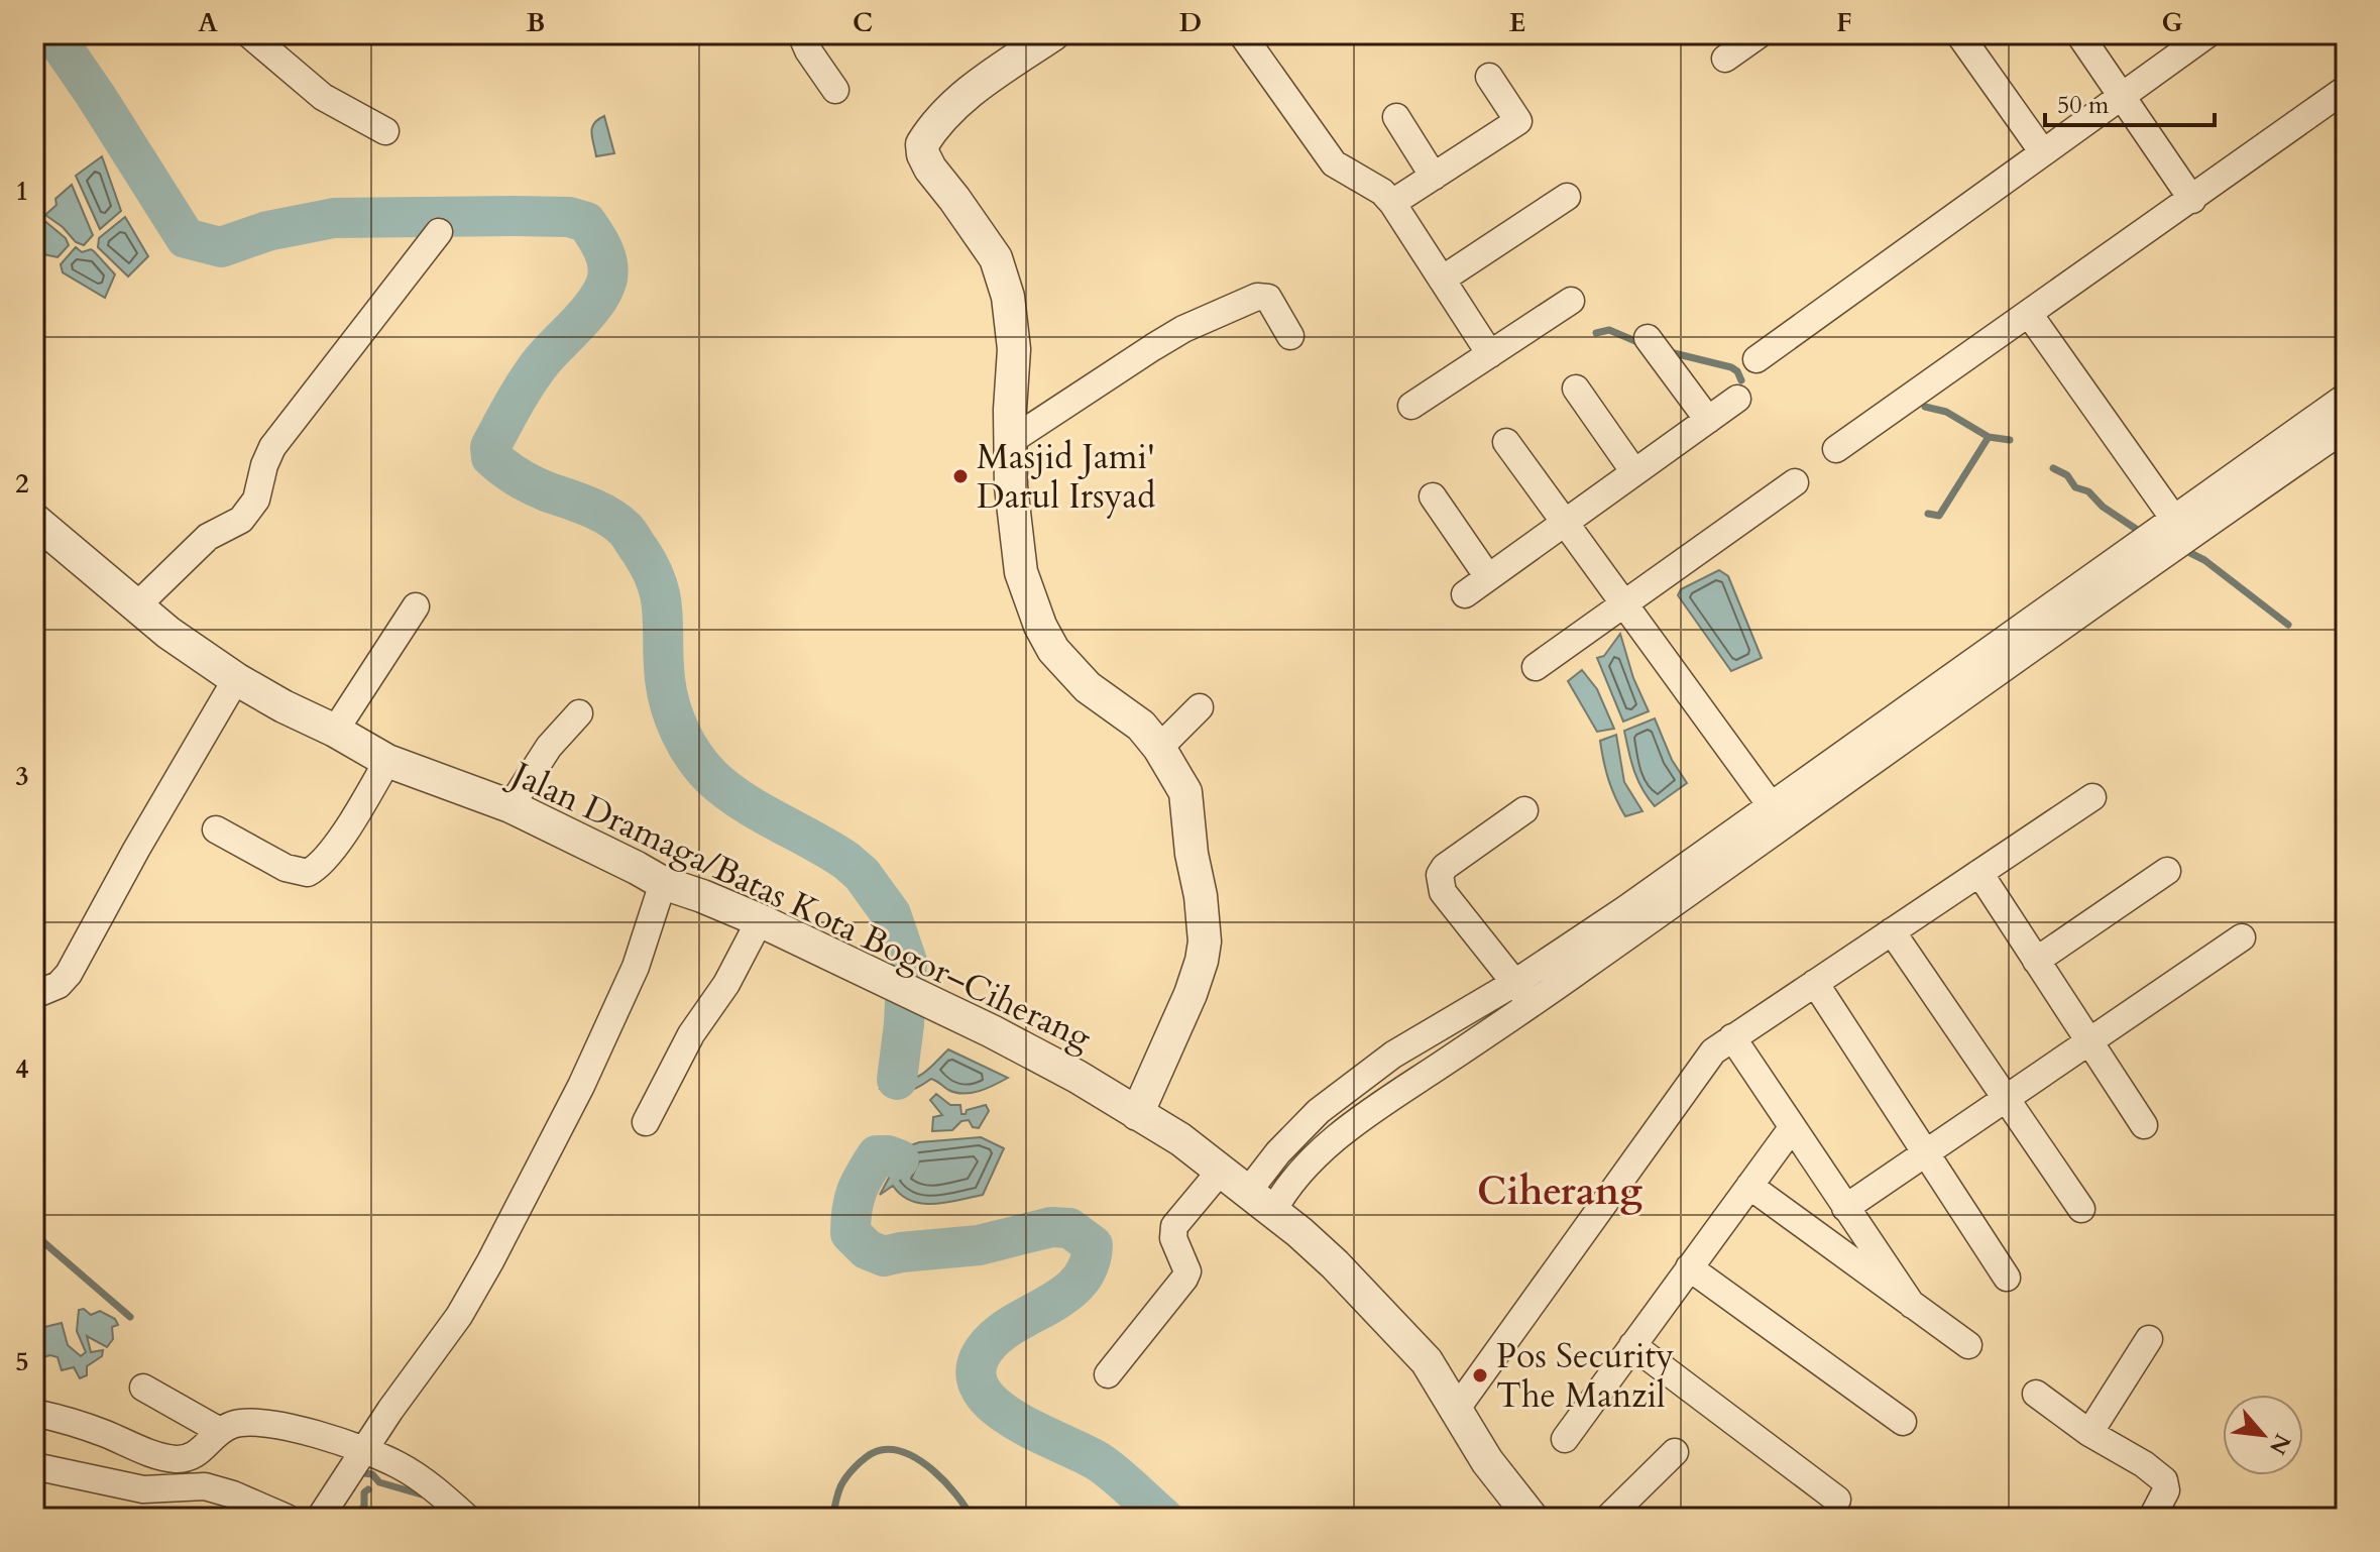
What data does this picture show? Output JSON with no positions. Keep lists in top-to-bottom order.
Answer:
{
  "streets": {
    "street": ["Jalan Dramaga/Batas Kota Bogor–Ciherang"]
  },
  "districts": ["Ciherang"],
  "places": ["Masjid Jami' Darul Irsyad", "Pos Security The Manzil"],
  "scale_bar": "50 m",
  "north": "bottom right",
  "grid": {
    "columns": [
      "A",
      "B",
      "C",
      "D",
      "E",
      "F",
      "G"
    ],
    "rows": [
      "1",
      "2",
      "3",
      "4",
      "5"
    ]
  }
}
